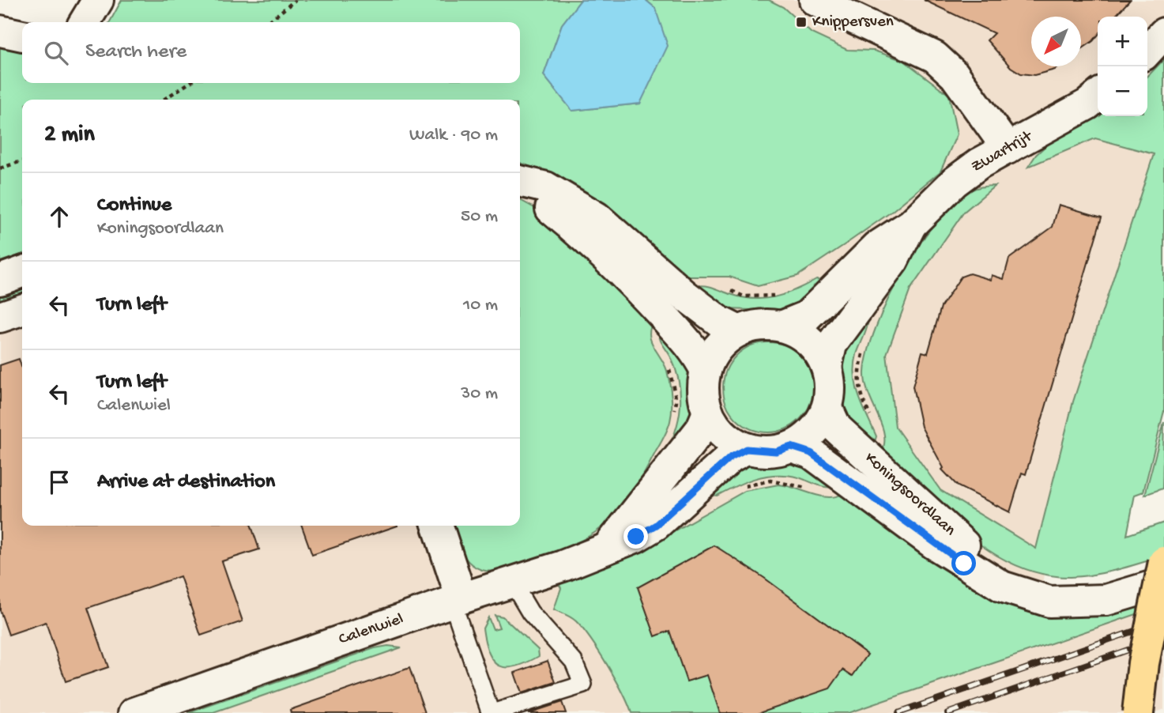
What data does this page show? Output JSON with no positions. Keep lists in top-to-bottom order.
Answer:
{
  "streets": {
    "street": ["Zwartrijt", "Koningsoordlaan", "Calenwiel"]
  },
  "crossings": [
    ["Zwartrijt", "Koningsoordlaan"],
    ["Zwartrijt", "Calenwiel"],
    ["Koningsoordlaan", "Calenwiel"]
  ],
  "places": {
    "transit": ["Knippersven"]
  },
  "north": "bottom left",
  "page": {
    "map_buttons": ["+", "−"],
    "search": "Search here",
    "heading": ["2 min", "Walk · 90 m"],
    "list": [
      ["Continue", "Koningsoordlaan", "50 m"],
      ["Turn left", "10 m"],
      ["Turn left", "Calenwiel", "30 m"],
      "Arrive at destination"
    ]
  }
}
